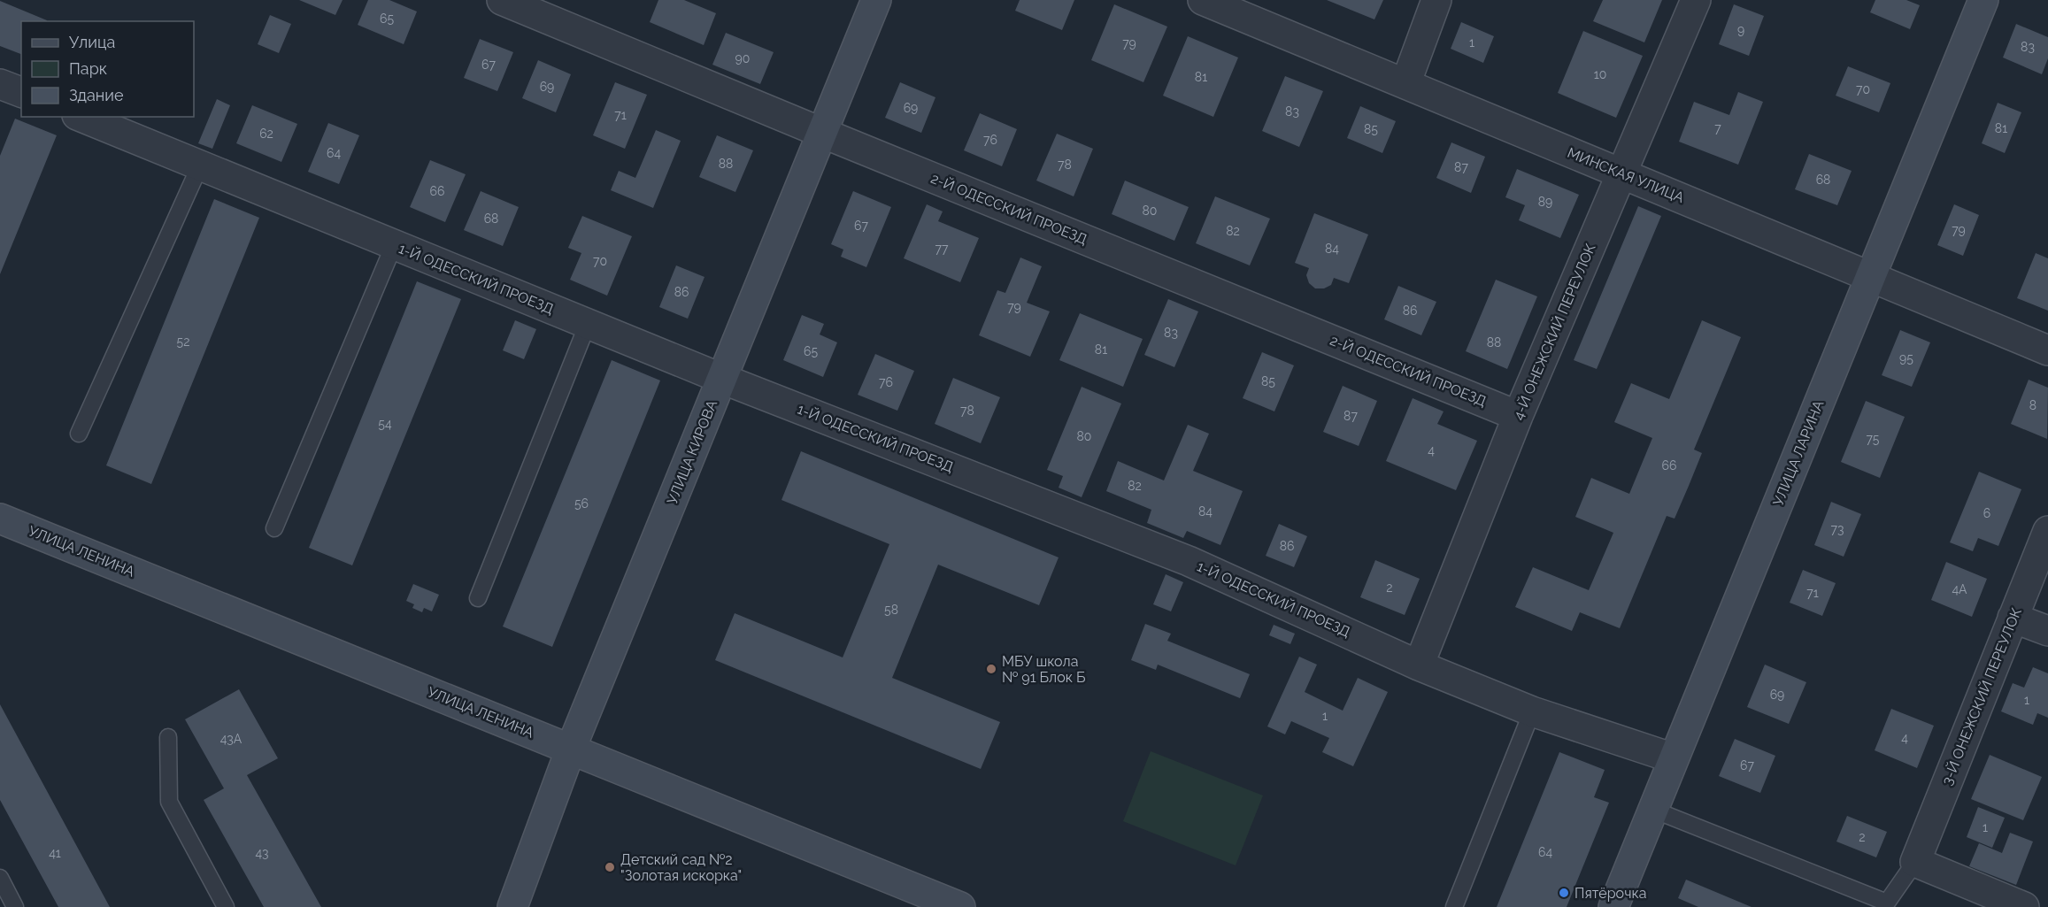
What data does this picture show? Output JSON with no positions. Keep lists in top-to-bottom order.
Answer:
{
  "streets": {
    "street": [
      "МИНСКАЯ УЛИЦА",
      "2-Й ОДЕССКИЙ ПРОЕЗД",
      "1-Й ОДЕССКИЙ ПРОЕЗД",
      "4-Й ОНЕЖСКИЙ ПЕРЕУЛОК",
      "УЛИЦА КИРОВА",
      "УЛИЦА ЛАРИНА",
      "УЛИЦА ЛЕНИНА",
      "3-Й ОНЕЖСКИЙ ПЕРЕУЛОК"
    ]
  },
  "crossings": [
    ["МИНСКАЯ УЛИЦА", "4-Й ОНЕЖСКИЙ ПЕРЕУЛОК"],
    ["МИНСКАЯ УЛИЦА", "УЛИЦА ЛАРИНА"],
    ["2-Й ОДЕССКИЙ ПРОЕЗД", "4-Й ОНЕЖСКИЙ ПЕРЕУЛОК"],
    ["2-Й ОДЕССКИЙ ПРОЕЗД", "УЛИЦА КИРОВА"],
    ["1-Й ОДЕССКИЙ ПРОЕЗД", "4-Й ОНЕЖСКИЙ ПЕРЕУЛОК"],
    ["1-Й ОДЕССКИЙ ПРОЕЗД", "УЛИЦА КИРОВА"],
    ["1-Й ОДЕССКИЙ ПРОЕЗД", "УЛИЦА ЛАРИНА"],
    ["УЛИЦА КИРОВА", "УЛИЦА ЛЕНИНА"]
  ],
  "places": ["МБУ школа № 91 Блок Б", "Детский сад №2 \"Золотая искорка\"", "Пятёрочка"],
  "house_numbers": [
    "65",
    "9",
    "1",
    "79",
    "83",
    "90",
    "67",
    "10",
    "81",
    "69",
    "70",
    "69",
    "83",
    "71",
    "7",
    "81",
    "85",
    "62",
    "76",
    "64",
    "88",
    "78",
    "87",
    "68",
    "66",
    "89",
    "80",
    "68",
    "67",
    "79",
    "82",
    "77",
    "84",
    "70",
    "86",
    "79",
    "86",
    "83",
    "52",
    "88",
    "81",
    "65",
    "95",
    "85",
    "76",
    "8",
    "78",
    "87",
    "54",
    "80",
    "75",
    "4",
    "66",
    "82",
    "56",
    "84",
    "6",
    "73",
    "86",
    "2",
    "4А",
    "71",
    "58",
    "69",
    "1",
    "1",
    "4",
    "43А",
    "67",
    "1",
    "2",
    "64",
    "41",
    "43"
  ],
  "legend": ["Улица", "Парк", "Здание"]
}
